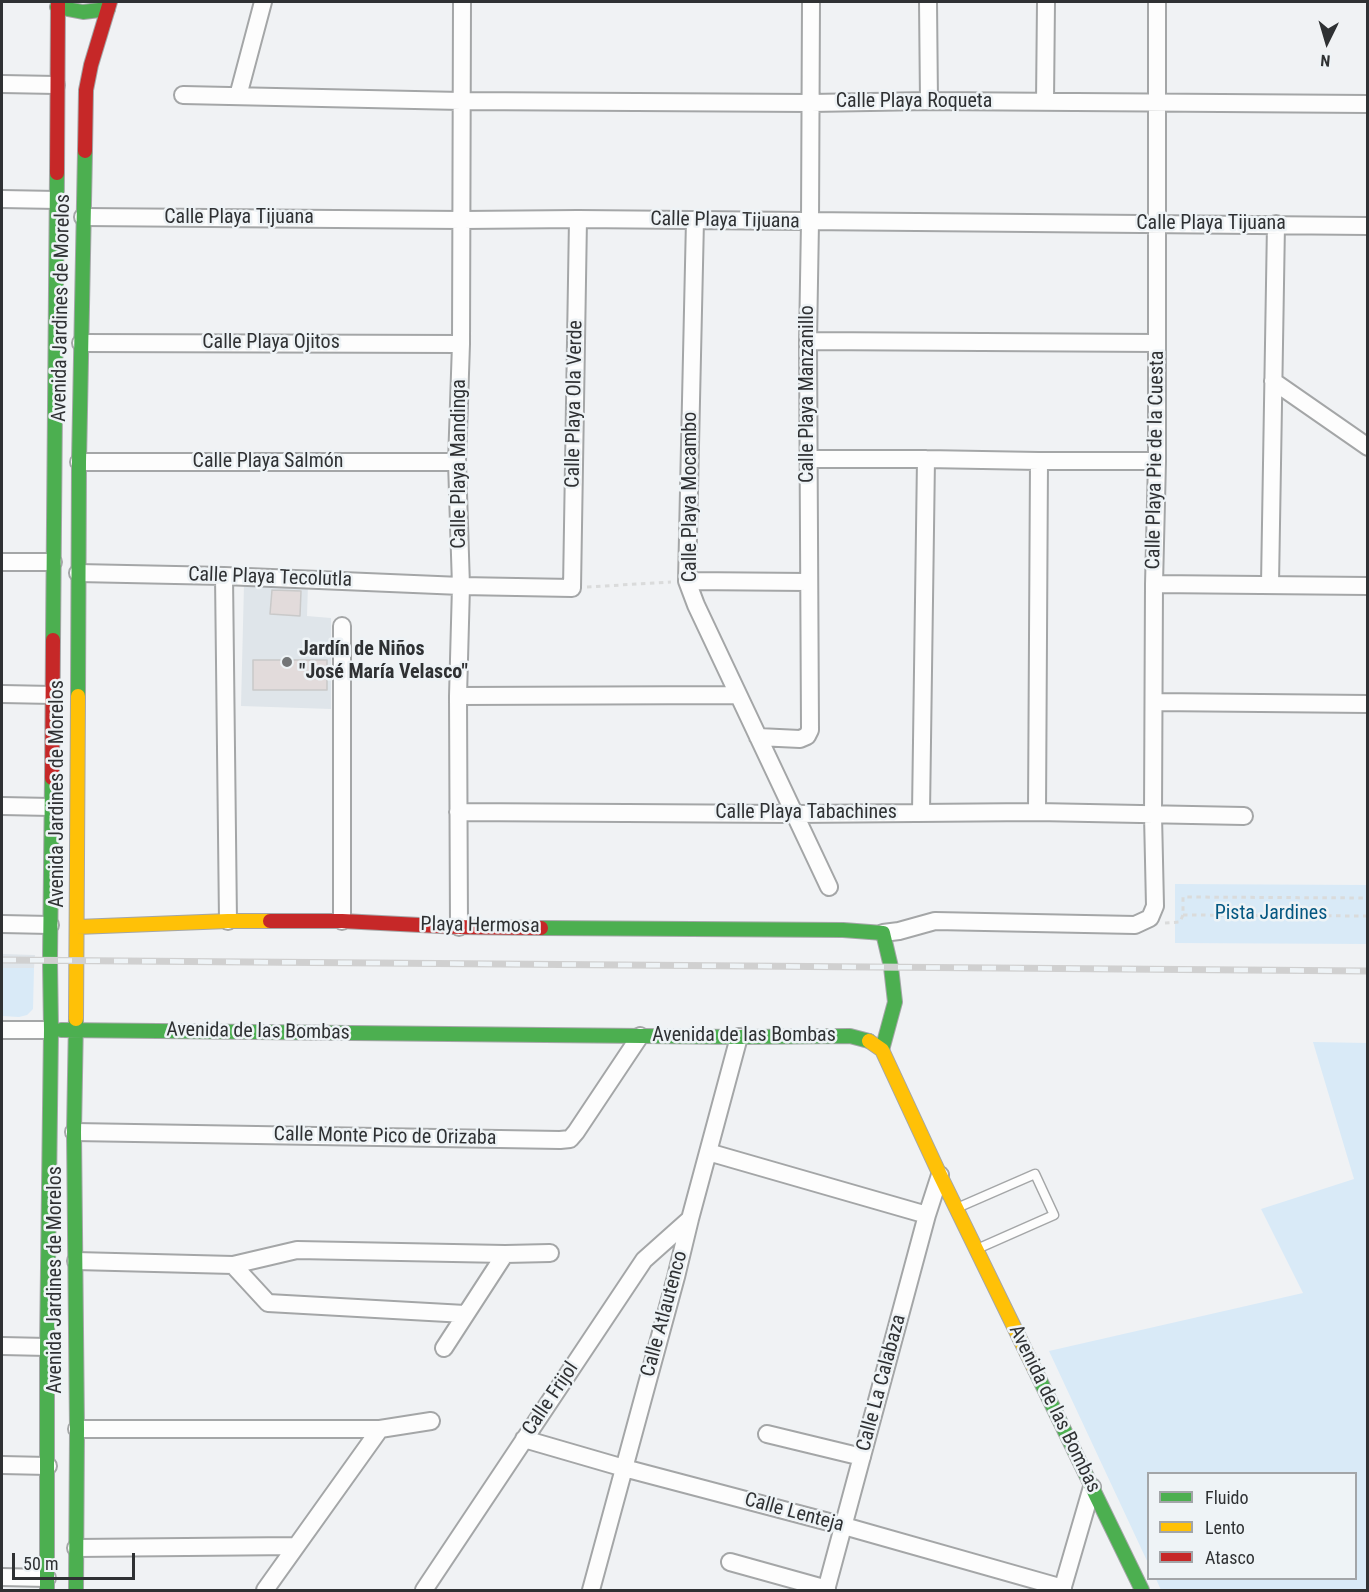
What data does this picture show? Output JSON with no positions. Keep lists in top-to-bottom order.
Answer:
{
  "streets": {
    "main road": ["Avenida Jardines de Morelos", "Playa Hermosa", "Avenida de las Bombas"],
    "street": [
      "Calle Playa Roqueta",
      "Calle Playa Tijuana",
      "Calle Playa Ojitos",
      "Calle Playa Manzanillo",
      "Calle Playa Ola Verde",
      "Calle Playa Pie de la Cuesta",
      "Calle Playa Salmón",
      "Calle Playa Mandinga",
      "Calle Playa Mocambo",
      "Calle Playa Tecolutla",
      "Calle Playa Tabachines",
      "Calle Monte Pico de Orizaba",
      "Calle Atlautenco",
      "Calle La Calabaza",
      "Calle Frijol",
      "Calle Lenteja"
    ]
  },
  "crossings": [
    ["Calle Playa Roqueta", "Calle Playa Manzanillo"],
    ["Calle Playa Roqueta", "Calle Playa Pie de la Cuesta"],
    ["Calle Playa Roqueta", "Calle Playa Mandinga"],
    ["Calle Playa Tijuana", "Avenida Jardines de Morelos"],
    ["Calle Playa Tijuana", "Calle Playa Manzanillo"],
    ["Calle Playa Tijuana", "Calle Playa Ola Verde"],
    ["Calle Playa Tijuana", "Calle Playa Pie de la Cuesta"],
    ["Calle Playa Tijuana", "Calle Playa Mandinga"],
    ["Calle Playa Tijuana", "Calle Playa Mocambo"],
    ["Avenida Jardines de Morelos", "Calle Playa Ojitos"],
    ["Avenida Jardines de Morelos", "Calle Playa Salmón"],
    ["Avenida Jardines de Morelos", "Calle Playa Tecolutla"],
    ["Avenida Jardines de Morelos", "Playa Hermosa"],
    ["Avenida Jardines de Morelos", "Avenida de las Bombas"],
    ["Avenida Jardines de Morelos", "Calle Monte Pico de Orizaba"],
    ["Calle Playa Ojitos", "Calle Playa Mandinga"],
    ["Calle Playa Manzanillo", "Calle Playa Mocambo"],
    ["Calle Playa Ola Verde", "Calle Playa Tecolutla"],
    ["Calle Playa Pie de la Cuesta", "Calle Playa Tabachines"],
    ["Calle Playa Pie de la Cuesta", "Playa Hermosa"],
    ["Calle Playa Salmón", "Calle Playa Mandinga"],
    ["Calle Playa Mandinga", "Calle Playa Tecolutla"],
    ["Calle Playa Mandinga", "Calle Playa Tabachines"],
    ["Calle Playa Mandinga", "Playa Hermosa"],
    ["Calle Playa Mocambo", "Calle Playa Tabachines"],
    ["Avenida de las Bombas", "Calle Monte Pico de Orizaba"],
    ["Avenida de las Bombas", "Calle Atlautenco"],
    ["Avenida de las Bombas", "Calle La Calabaza"],
    ["Calle Atlautenco", "Calle Frijol"],
    ["Calle Atlautenco", "Calle Lenteja"],
    ["Calle La Calabaza", "Calle Lenteja"],
    ["Calle Frijol", "Calle Lenteja"]
  ],
  "parks": ["Pista Jardines"],
  "places": ["Jardín de Niños \"José María Velasco\""],
  "legend": ["Fluido", "Lento", "Atasco"],
  "scale_bar": "50 m",
  "north": "bottom"
}
